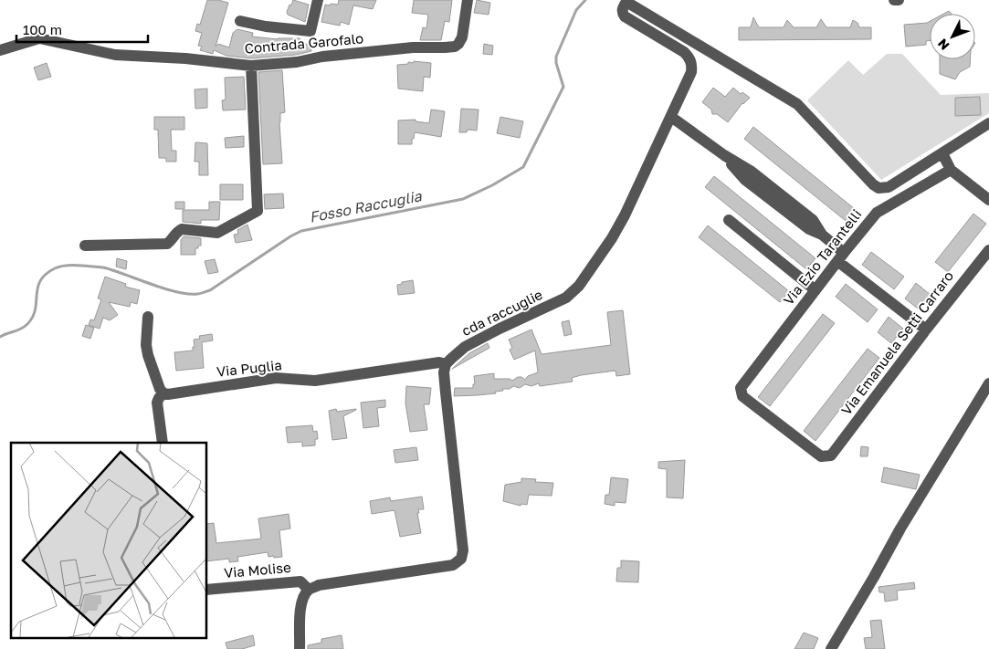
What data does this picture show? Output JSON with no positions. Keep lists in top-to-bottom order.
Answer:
{
  "streets": {
    "street": [
      "Contrada Garofalo",
      "Via Ezio Tarantelli",
      "cda raccuglie",
      "Via Emanuela Setti Carraro",
      "Via Puglia",
      "Via Molise"
    ]
  },
  "crossings": [
    ["Via Ezio Tarantelli", "Via Emanuela Setti Carraro"],
    ["cda raccuglie", "Via Puglia"]
  ],
  "water": ["Fosso Raccuglia"],
  "scale_bar": "100 m",
  "north": "bottom left"
}
